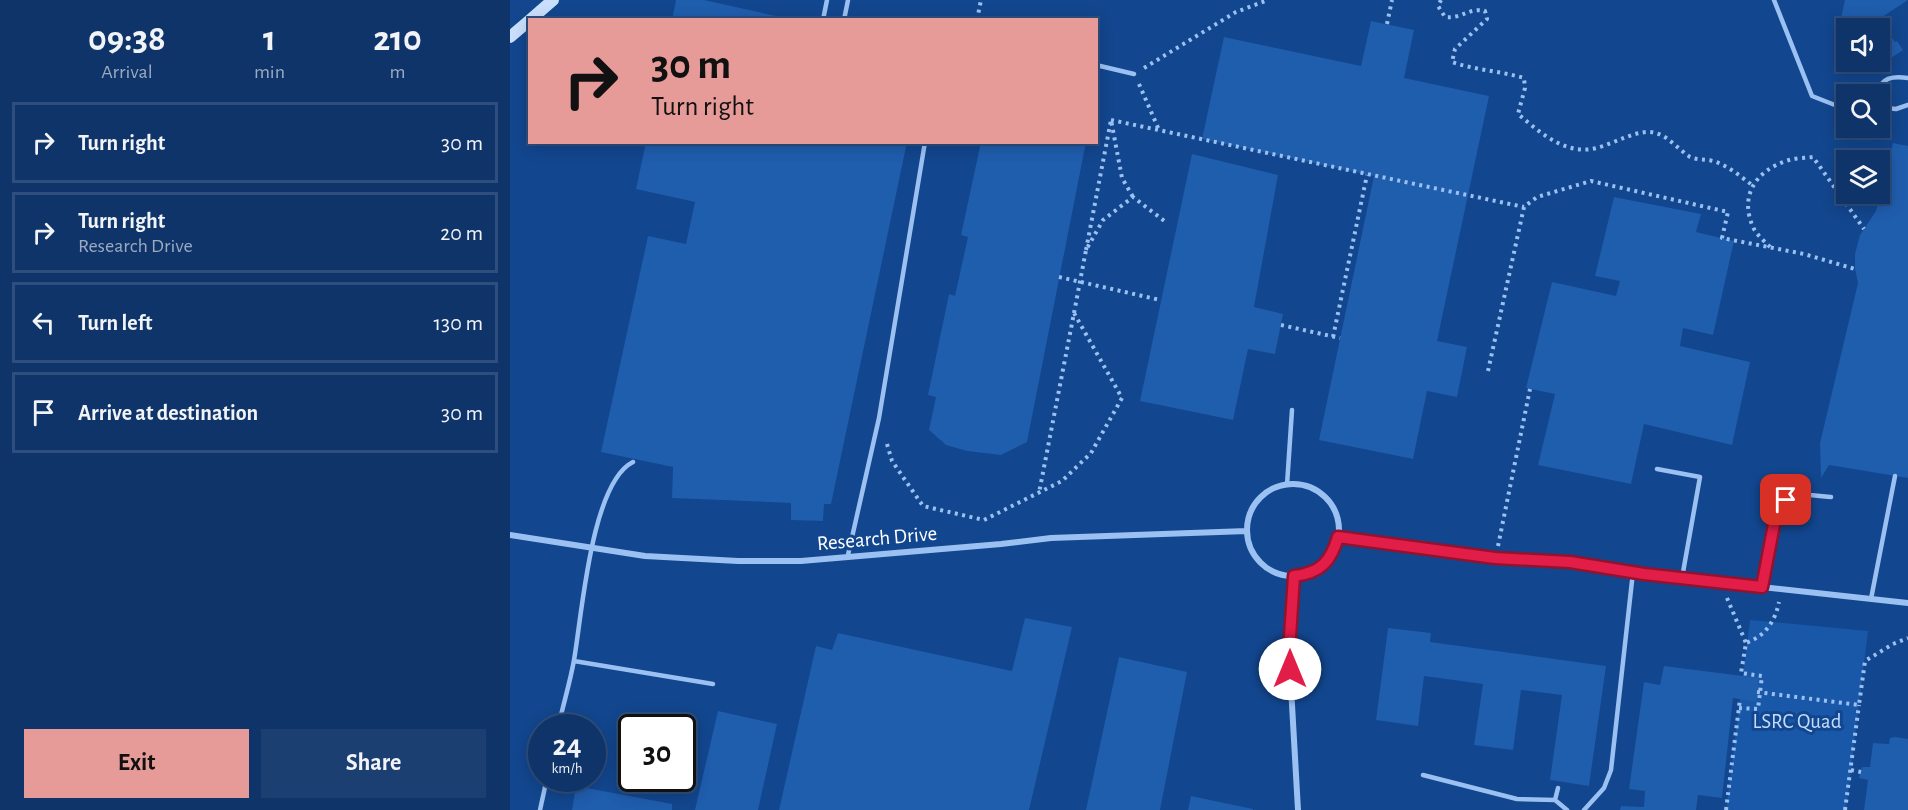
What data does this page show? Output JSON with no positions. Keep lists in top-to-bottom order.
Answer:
{
  "streets": {
    "street": ["Research Drive"]
  },
  "parks": ["LSRC Quad"],
  "page": {
    "eta": [
      "09:38",
      "Arrival",
      "1",
      "min",
      "210",
      "m"
    ],
    "turn": ["30 m", "Turn right"],
    "list": [
      {
        "name": "Turn right",
        "value": "30 m"
      },
      {
        "name": "Turn right",
        "note": "Research Drive",
        "value": "20 m"
      },
      {
        "name": "Turn left",
        "value": "130 m"
      },
      {
        "name": "Arrive at destination",
        "value": "30 m"
      }
    ],
    "speed": "24 km/h",
    "limit": "30",
    "buttons": ["Exit", "Share"]
  }
}
